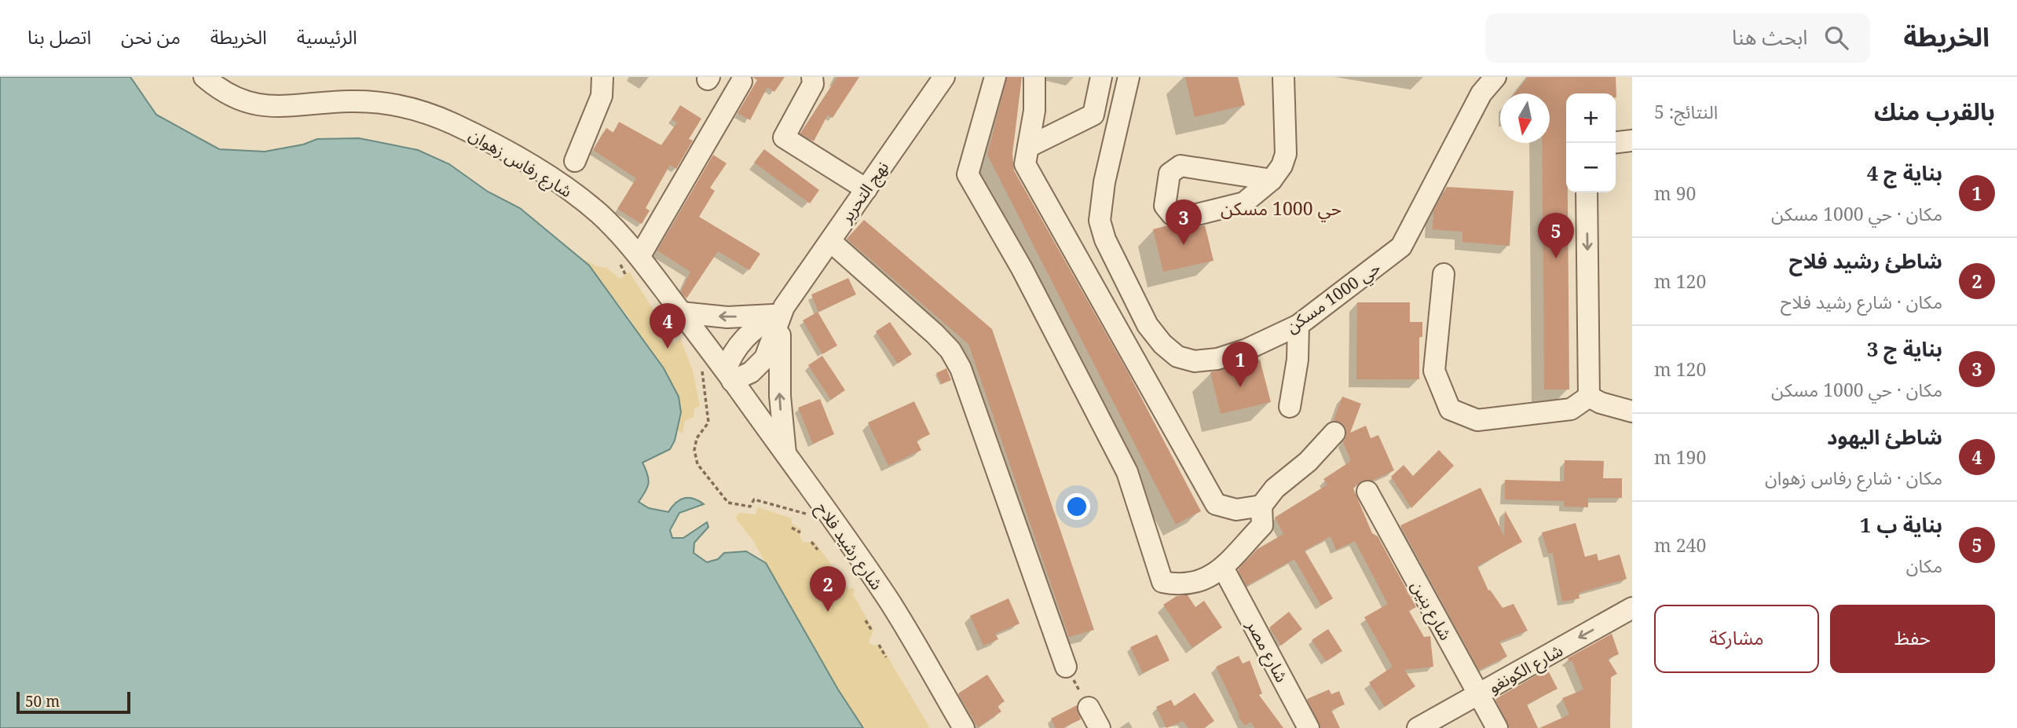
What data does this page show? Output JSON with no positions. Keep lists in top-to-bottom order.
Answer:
{
  "streets": {
    "street": [
      "شارع رفاس زهوان",
      "نهج التحرير",
      "حي 1000 مسكن",
      "شارع رشيد فلاح",
      "شارع بنين",
      "شارع مصر",
      "شارع الكونغو"
    ]
  },
  "crossings": [
    ["شارع رفاس زهوان", "نهج التحرير"],
    ["شارع رفاس زهوان", "شارع رشيد فلاح"],
    ["نهج التحرير", "شارع رشيد فلاح"],
    ["شارع بنين", "شارع الكونغو"]
  ],
  "one_way": ["شارع الكونغو"],
  "districts": ["حي 1000 مسكن"],
  "scale_bar": "50 m",
  "north": "bottom",
  "page": {
    "header": "الخريطة",
    "search": "ابحث هنا",
    "nav": [
      "الرئيسية",
      "الخريطة",
      "من نحن",
      "اتصل بنا"
    ],
    "heading": ["بالقرب منك", "النتائج: 5"],
    "map_buttons": ["+", "−"],
    "list": [
      {
        "mark": "1",
        "name": "بناية ج 4",
        "note": "مكان · حي 1000 مسكن",
        "value": "90 m"
      },
      {
        "mark": "2",
        "name": "شاطئ رشيد فلاح",
        "note": "مكان · شارع رشيد فلاح",
        "value": "120 m"
      },
      {
        "mark": "3",
        "name": "بناية ج 3",
        "note": "مكان · حي 1000 مسكن",
        "value": "120 m"
      },
      {
        "mark": "4",
        "name": "شاطئ اليهود",
        "note": "مكان · شارع رفاس زهوان",
        "value": "190 m"
      },
      {
        "mark": "5",
        "name": "بناية ب 1",
        "note": "مكان",
        "value": "240 m"
      }
    ],
    "pins": [
      "3",
      "5",
      "4",
      "1",
      "2"
    ],
    "buttons": ["حفظ", "مشاركة"],
    "scale": "50 m"
  }
}
